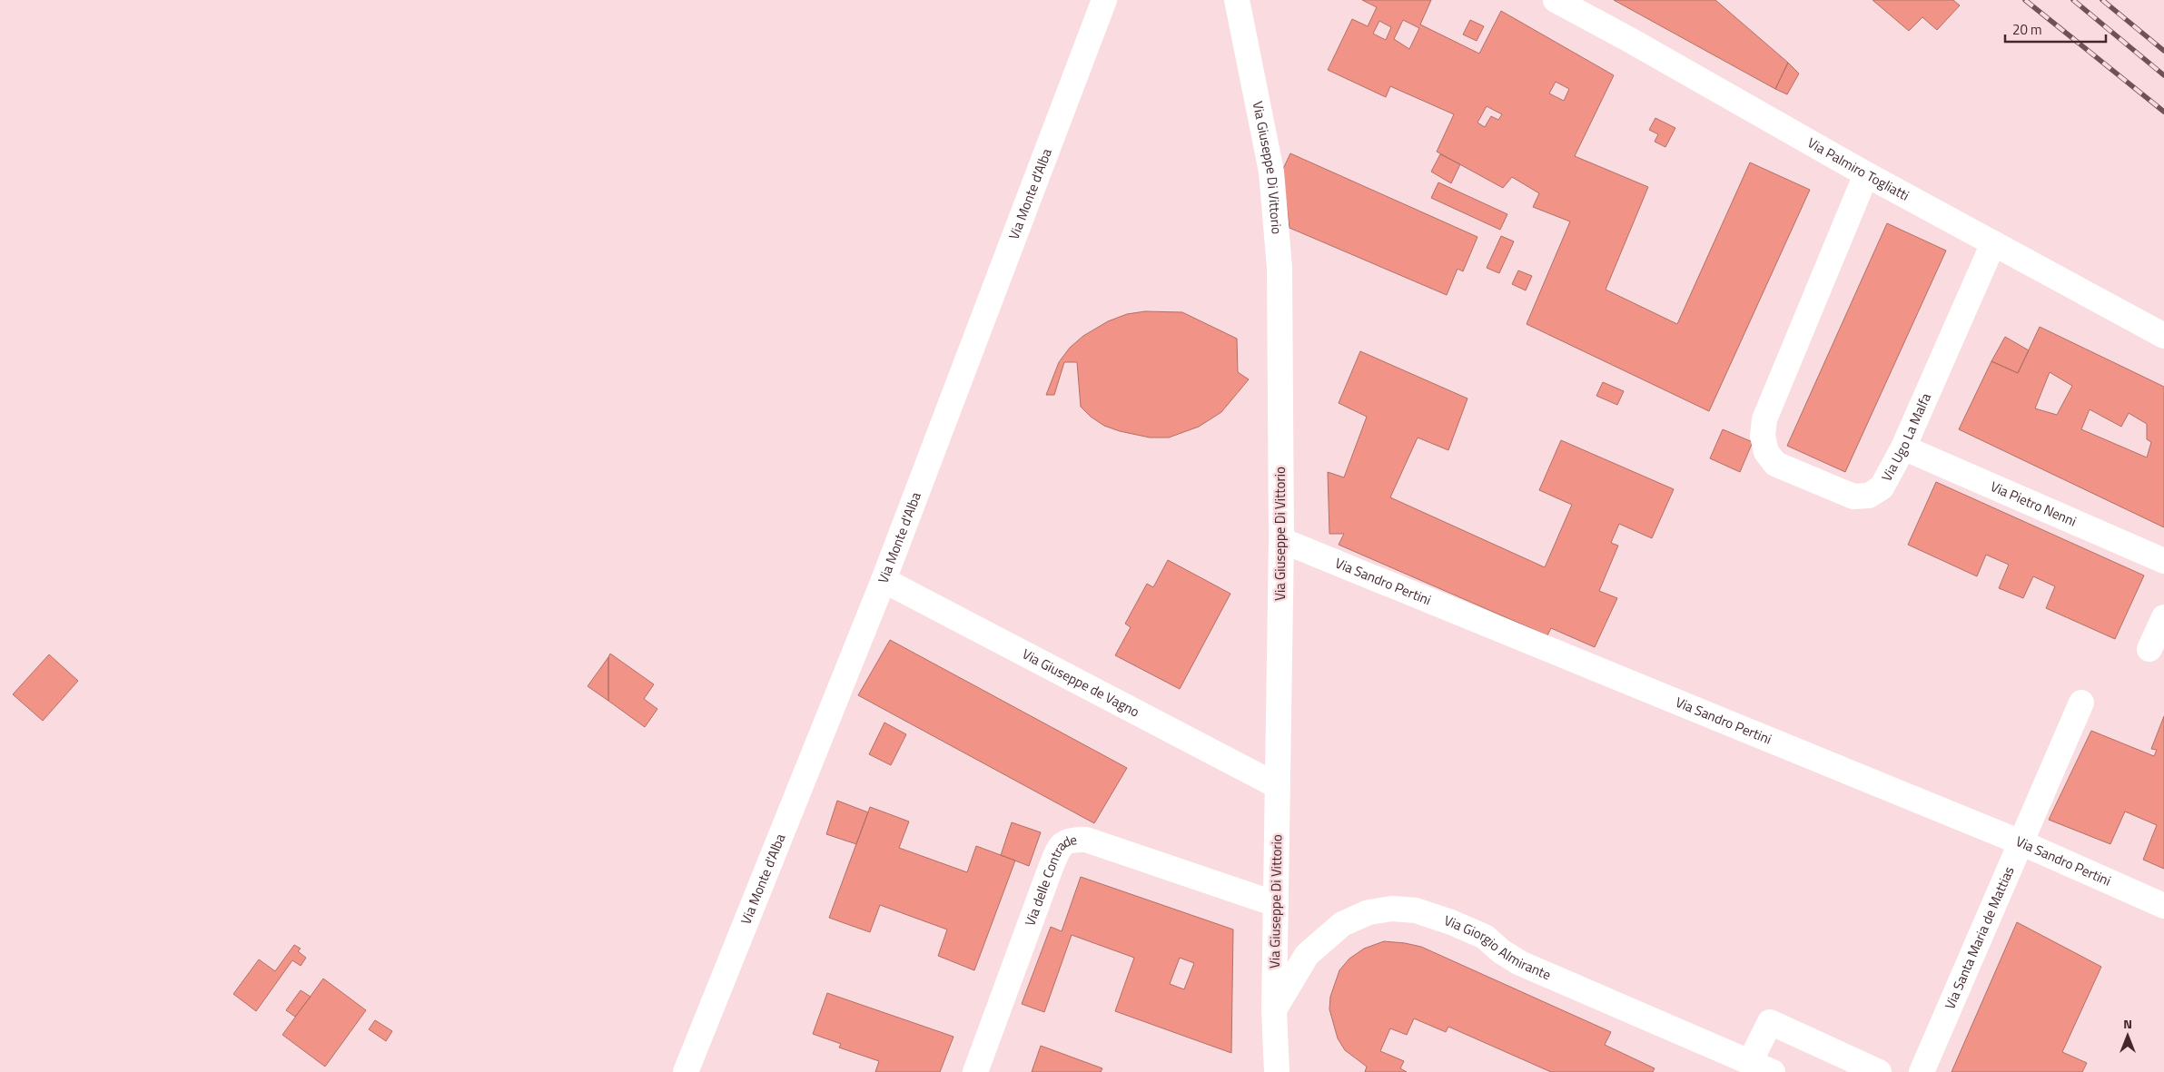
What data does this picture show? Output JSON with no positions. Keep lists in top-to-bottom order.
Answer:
{
  "streets": {
    "street": [
      "Via Giuseppe Di Vittorio",
      "Via Palmiro Togliatti",
      "Via Monte d'Alba",
      "Via Ugo La Malfa",
      "Via Pietro Nenni",
      "Via Sandro Pertini",
      "Via Giuseppe de Vagno",
      "Via delle Contrade",
      "Via Santa Maria de Mattias",
      "Via Giorgio Almirante"
    ]
  },
  "crossings": [
    ["Via Giuseppe Di Vittorio", "Via Sandro Pertini"],
    ["Via Giuseppe Di Vittorio", "Via Giuseppe de Vagno"],
    ["Via Giuseppe Di Vittorio", "Via delle Contrade"],
    ["Via Giuseppe Di Vittorio", "Via Giorgio Almirante"],
    ["Via Palmiro Togliatti", "Via Ugo La Malfa"],
    ["Via Monte d'Alba", "Via Giuseppe de Vagno"],
    ["Via Ugo La Malfa", "Via Pietro Nenni"],
    ["Via Sandro Pertini", "Via Santa Maria de Mattias"]
  ],
  "scale_bar": "20 m",
  "north": "top"
}
